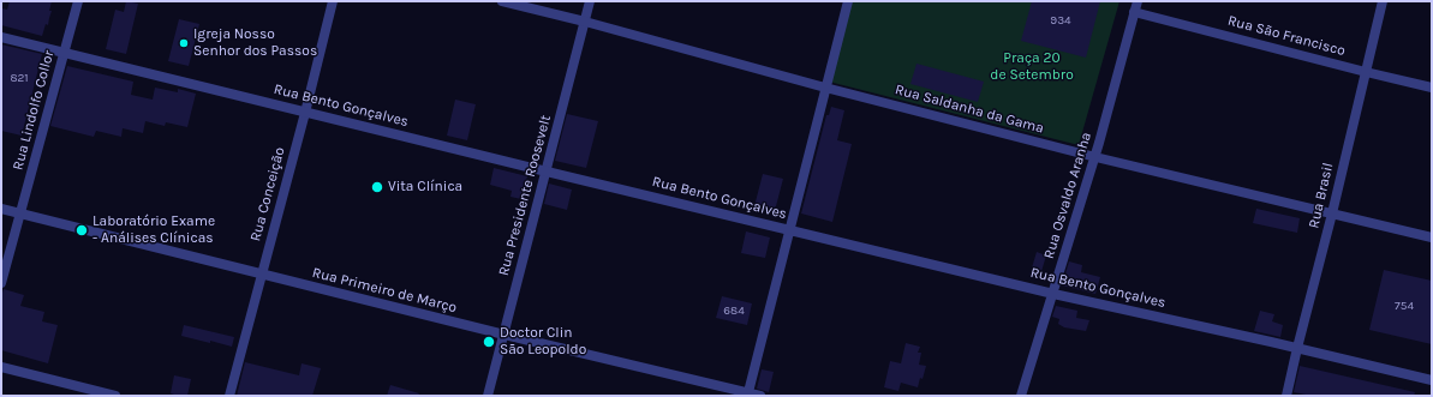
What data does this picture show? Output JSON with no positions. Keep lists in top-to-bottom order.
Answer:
{
  "streets": {
    "street": [
      "Rua São Francisco",
      "Rua Bento Gonçalves",
      "Rua Saldanha da Gama",
      "Rua Lindolfo Collor",
      "Rua Conceição",
      "Rua Presidente Roosevelt",
      "Rua Osvaldo Aranha",
      "Rua Brasil",
      "Rua Primeiro de Março"
    ]
  },
  "crossings": [
    ["Rua São Francisco", "Rua Osvaldo Aranha"],
    ["Rua São Francisco", "Rua Brasil"],
    ["Rua Bento Gonçalves", "Rua Lindolfo Collor"],
    ["Rua Bento Gonçalves", "Rua Conceição"],
    ["Rua Bento Gonçalves", "Rua Presidente Roosevelt"],
    ["Rua Bento Gonçalves", "Rua Osvaldo Aranha"],
    ["Rua Bento Gonçalves", "Rua Brasil"],
    ["Rua Saldanha da Gama", "Rua Presidente Roosevelt"],
    ["Rua Saldanha da Gama", "Rua Osvaldo Aranha"],
    ["Rua Saldanha da Gama", "Rua Brasil"],
    ["Rua Lindolfo Collor", "Rua Primeiro de Março"],
    ["Rua Conceição", "Rua Primeiro de Março"],
    ["Rua Presidente Roosevelt", "Rua Primeiro de Março"]
  ],
  "parks": ["Praça 20 de Setembro"],
  "places": [
    "Igreja Nosso Senhor dos Passos",
    "Vita Clínica",
    "Laboratório Exame - Análises Clínicas",
    "Doctor Clin São Leopoldo"
  ],
  "house_numbers": [
    "934",
    "821",
    "754",
    "684"
  ]
}
